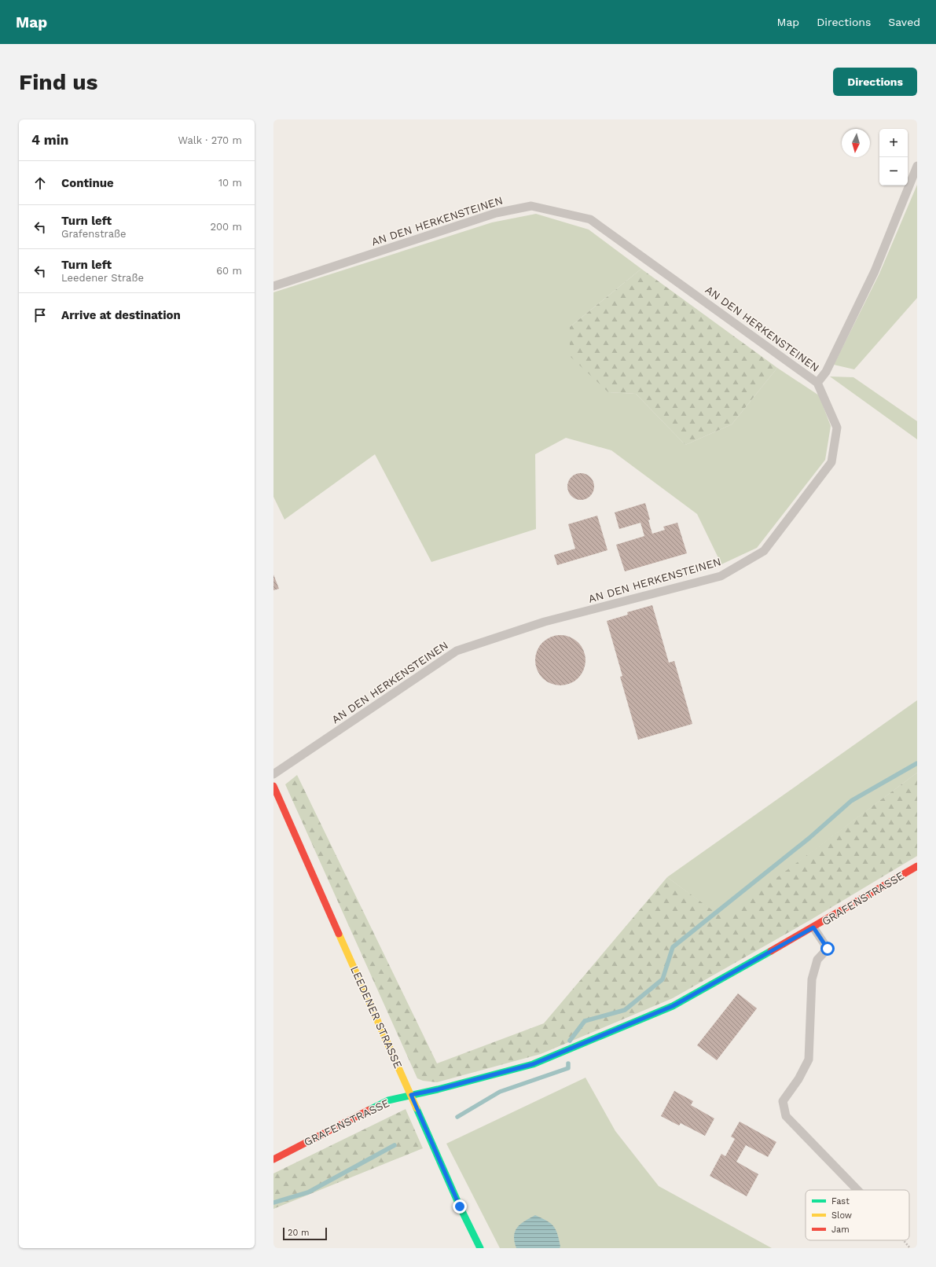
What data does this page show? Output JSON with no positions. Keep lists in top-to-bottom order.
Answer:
{
  "streets": {
    "street": ["GRAFENSTRASSE", "LEEDENER STRASSE"],
    "lane": ["AN DEN HERKENSTEINEN"]
  },
  "crossings": [
    ["GRAFENSTRASSE", "LEEDENER STRASSE"]
  ],
  "legend": ["Fast", "Slow", "Jam"],
  "scale_bar": "20 m",
  "north": "bottom",
  "page": {
    "header": "Map",
    "nav": ["Map", "Directions", "Saved"],
    "buttons": "Directions",
    "title": "Find us",
    "heading": ["4 min", "Walk · 270 m"],
    "map_buttons": ["+", "−"],
    "list": [
      ["Continue", "10 m"],
      ["Turn left", "Grafenstraße", "200 m"],
      ["Turn left", "Leedener Straße", "60 m"],
      "Arrive at destination"
    ],
    "scale": "20 m"
  }
}
